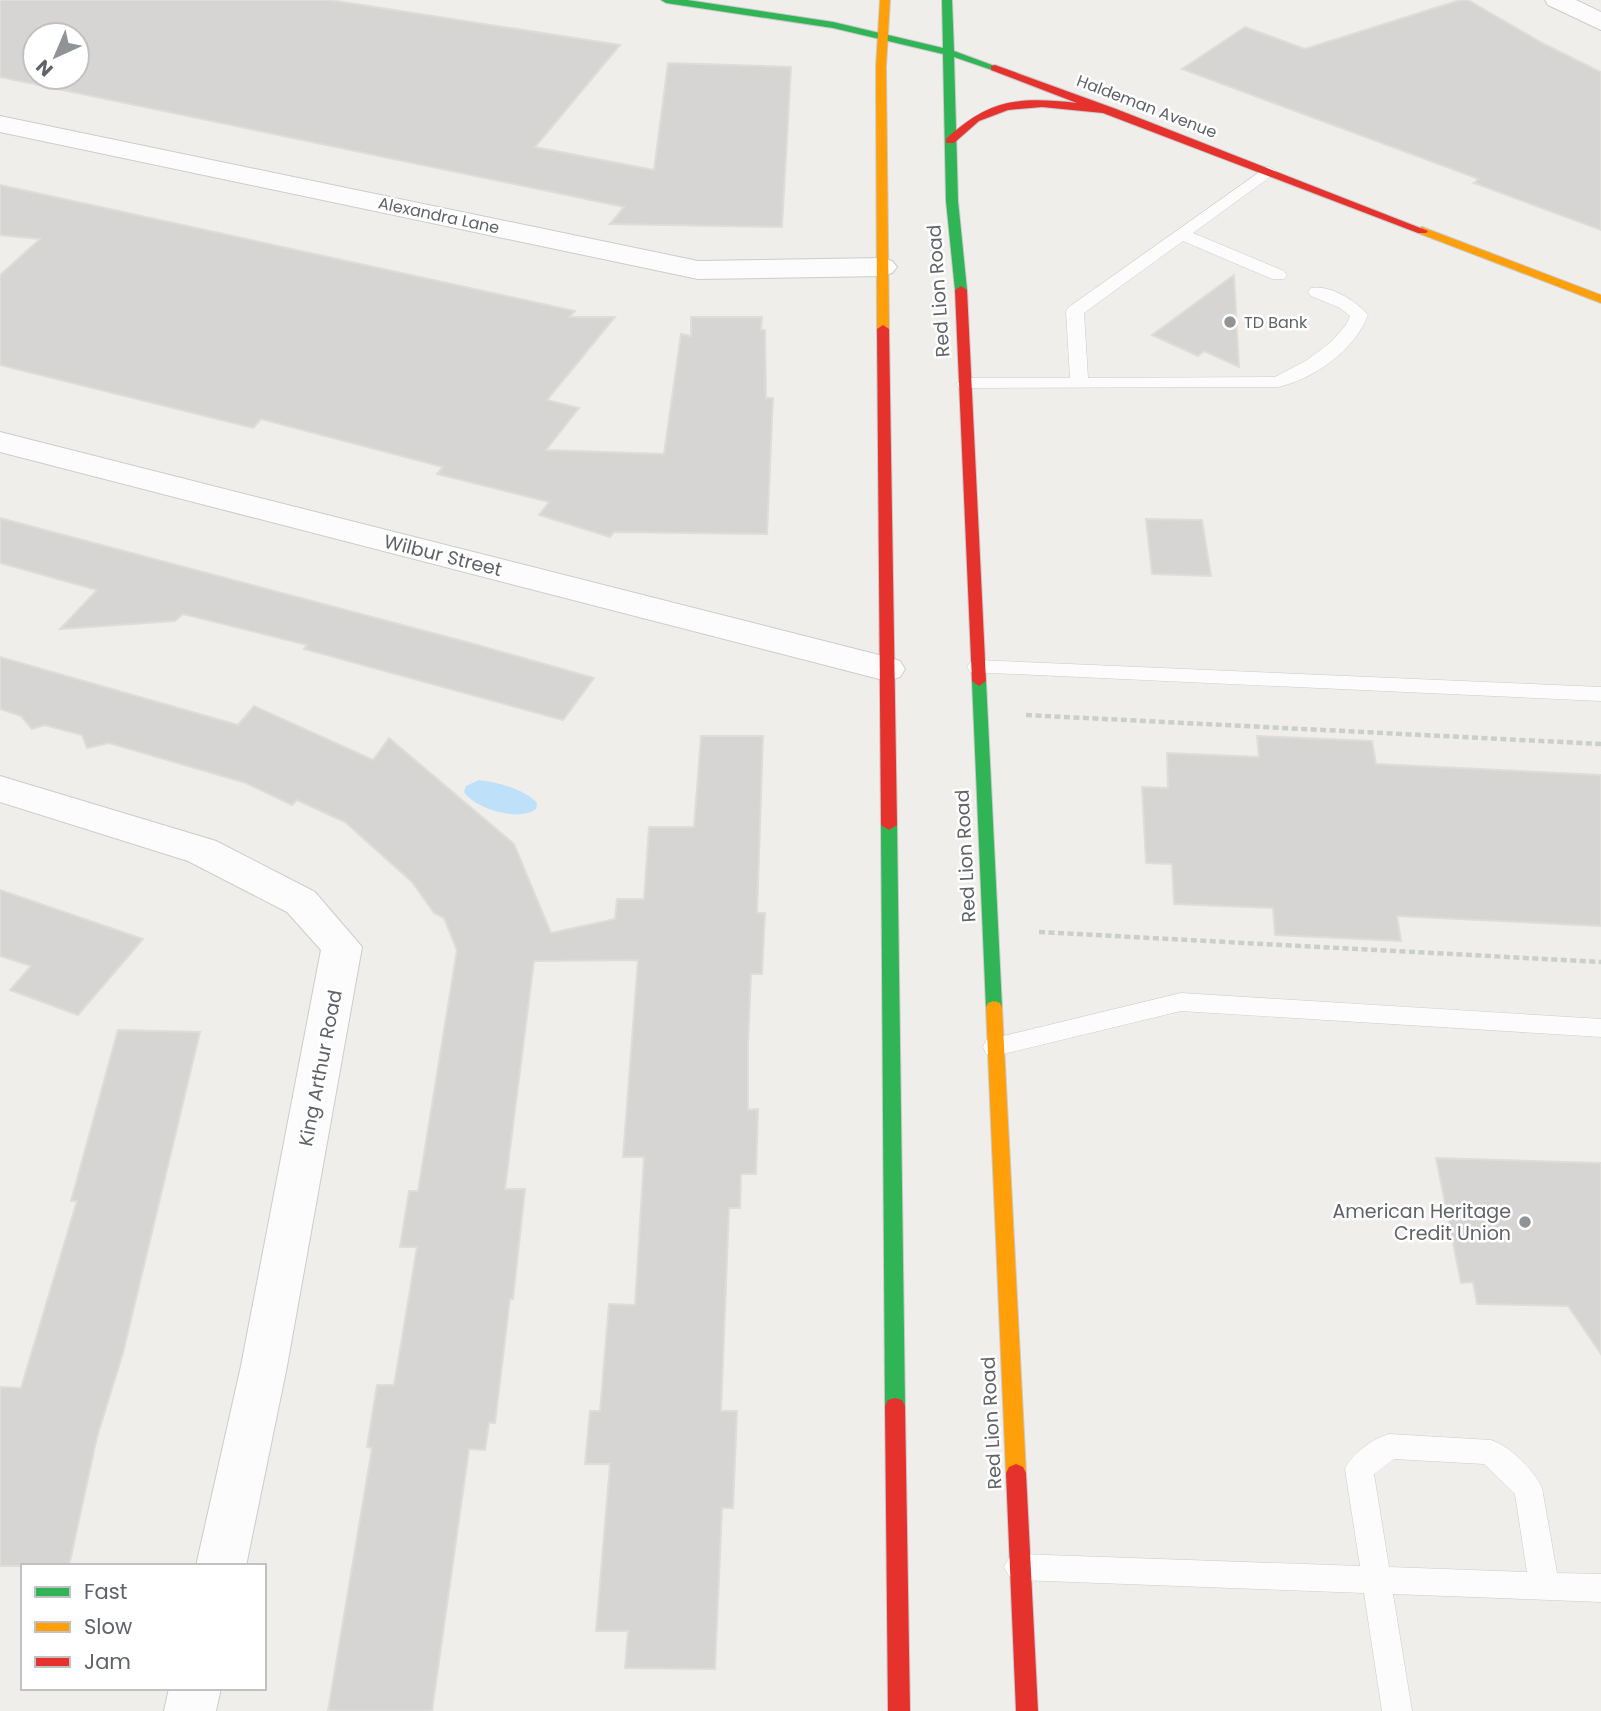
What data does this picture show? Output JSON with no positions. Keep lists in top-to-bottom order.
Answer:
{
  "streets": {
    "main road": ["Haldeman Avenue", "Red Lion Road"],
    "street": ["Alexandra Lane", "Wilbur Street", "King Arthur Road"]
  },
  "crossings": [
    ["Haldeman Avenue", "Red Lion Road"]
  ],
  "places": ["TD Bank", "American Heritage Credit Union"],
  "legend": ["Fast", "Slow", "Jam"],
  "north": "bottom left"
}
